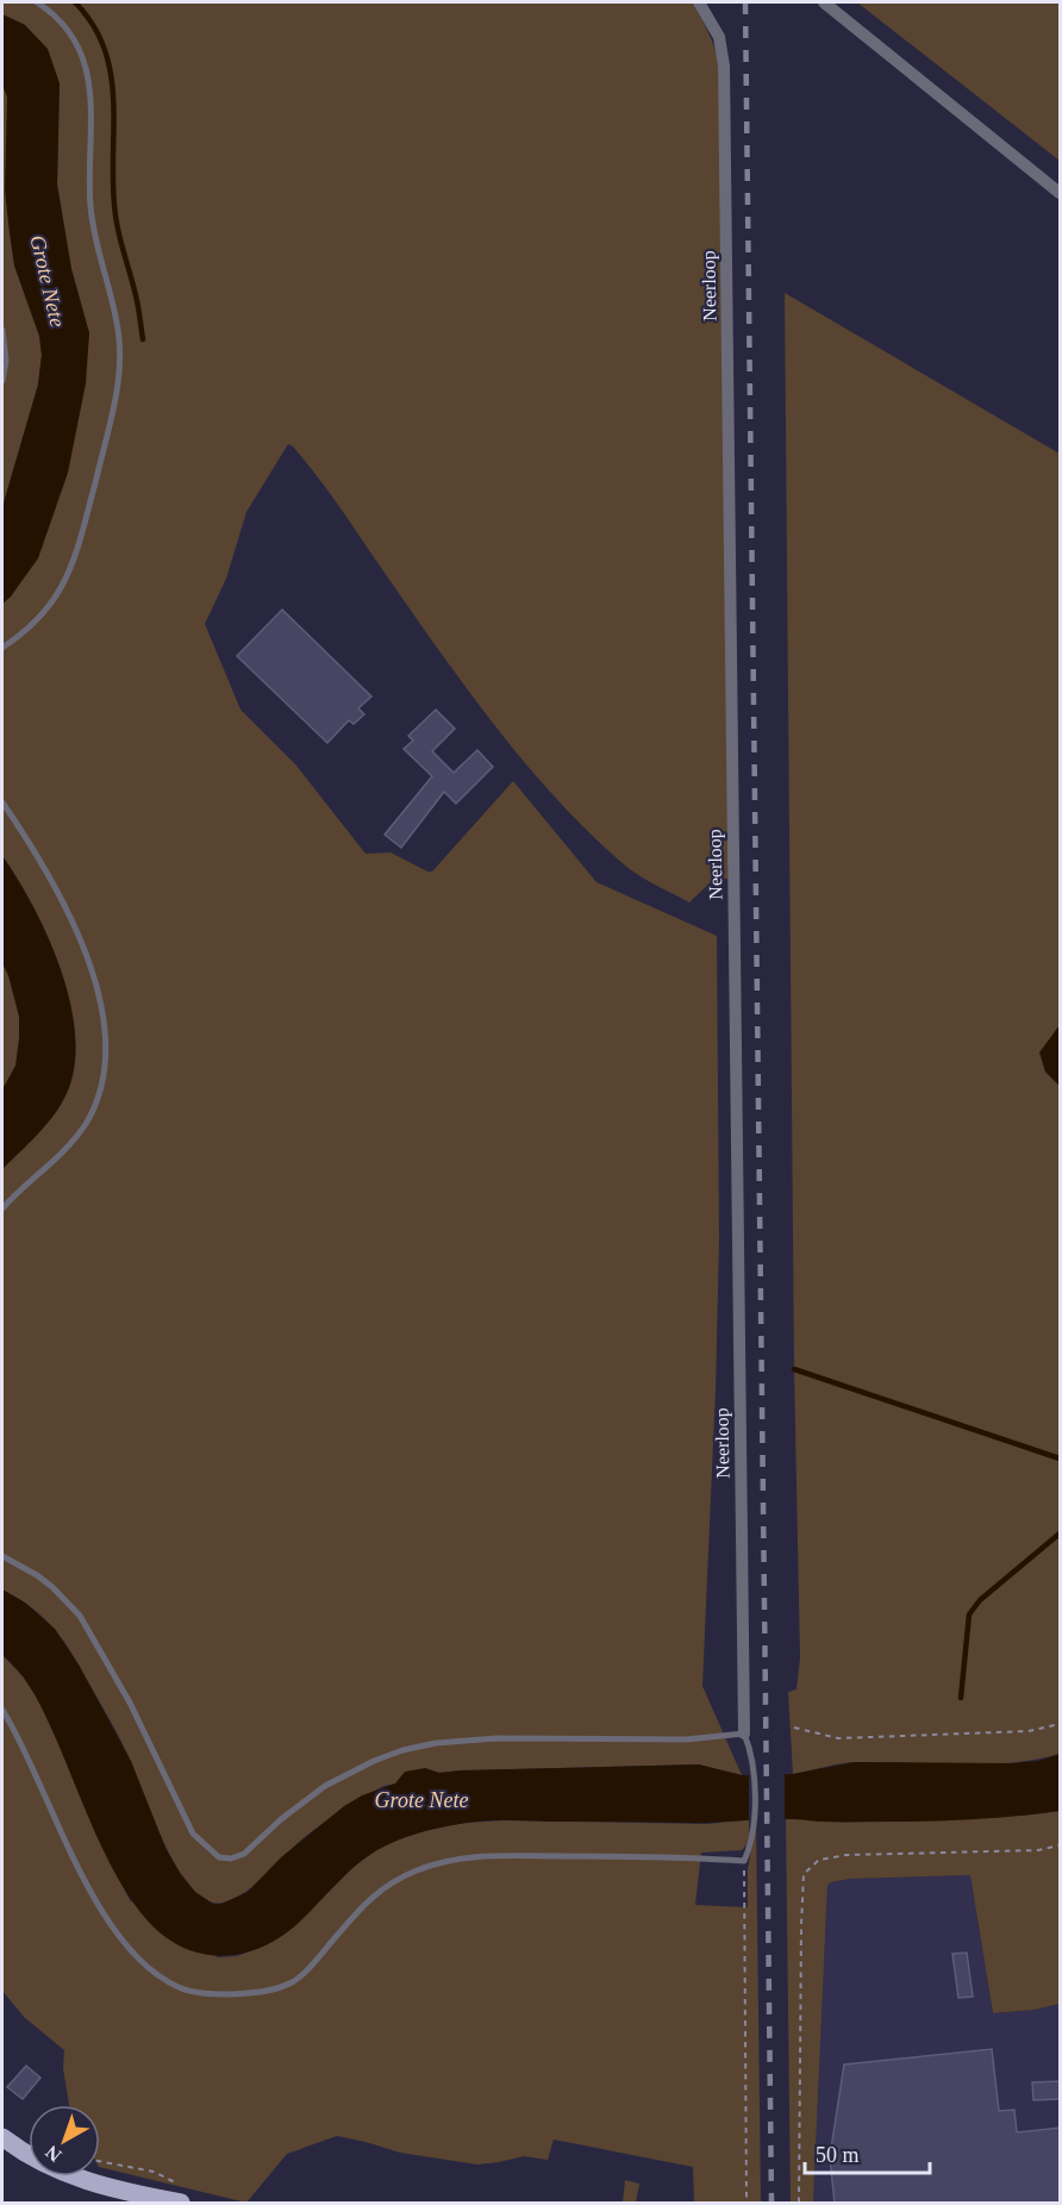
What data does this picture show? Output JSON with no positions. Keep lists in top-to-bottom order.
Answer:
{
  "streets": {
    "street": ["Neerloop"]
  },
  "water": ["Grote Nete"],
  "scale_bar": "50 m",
  "north": "bottom left"
}
